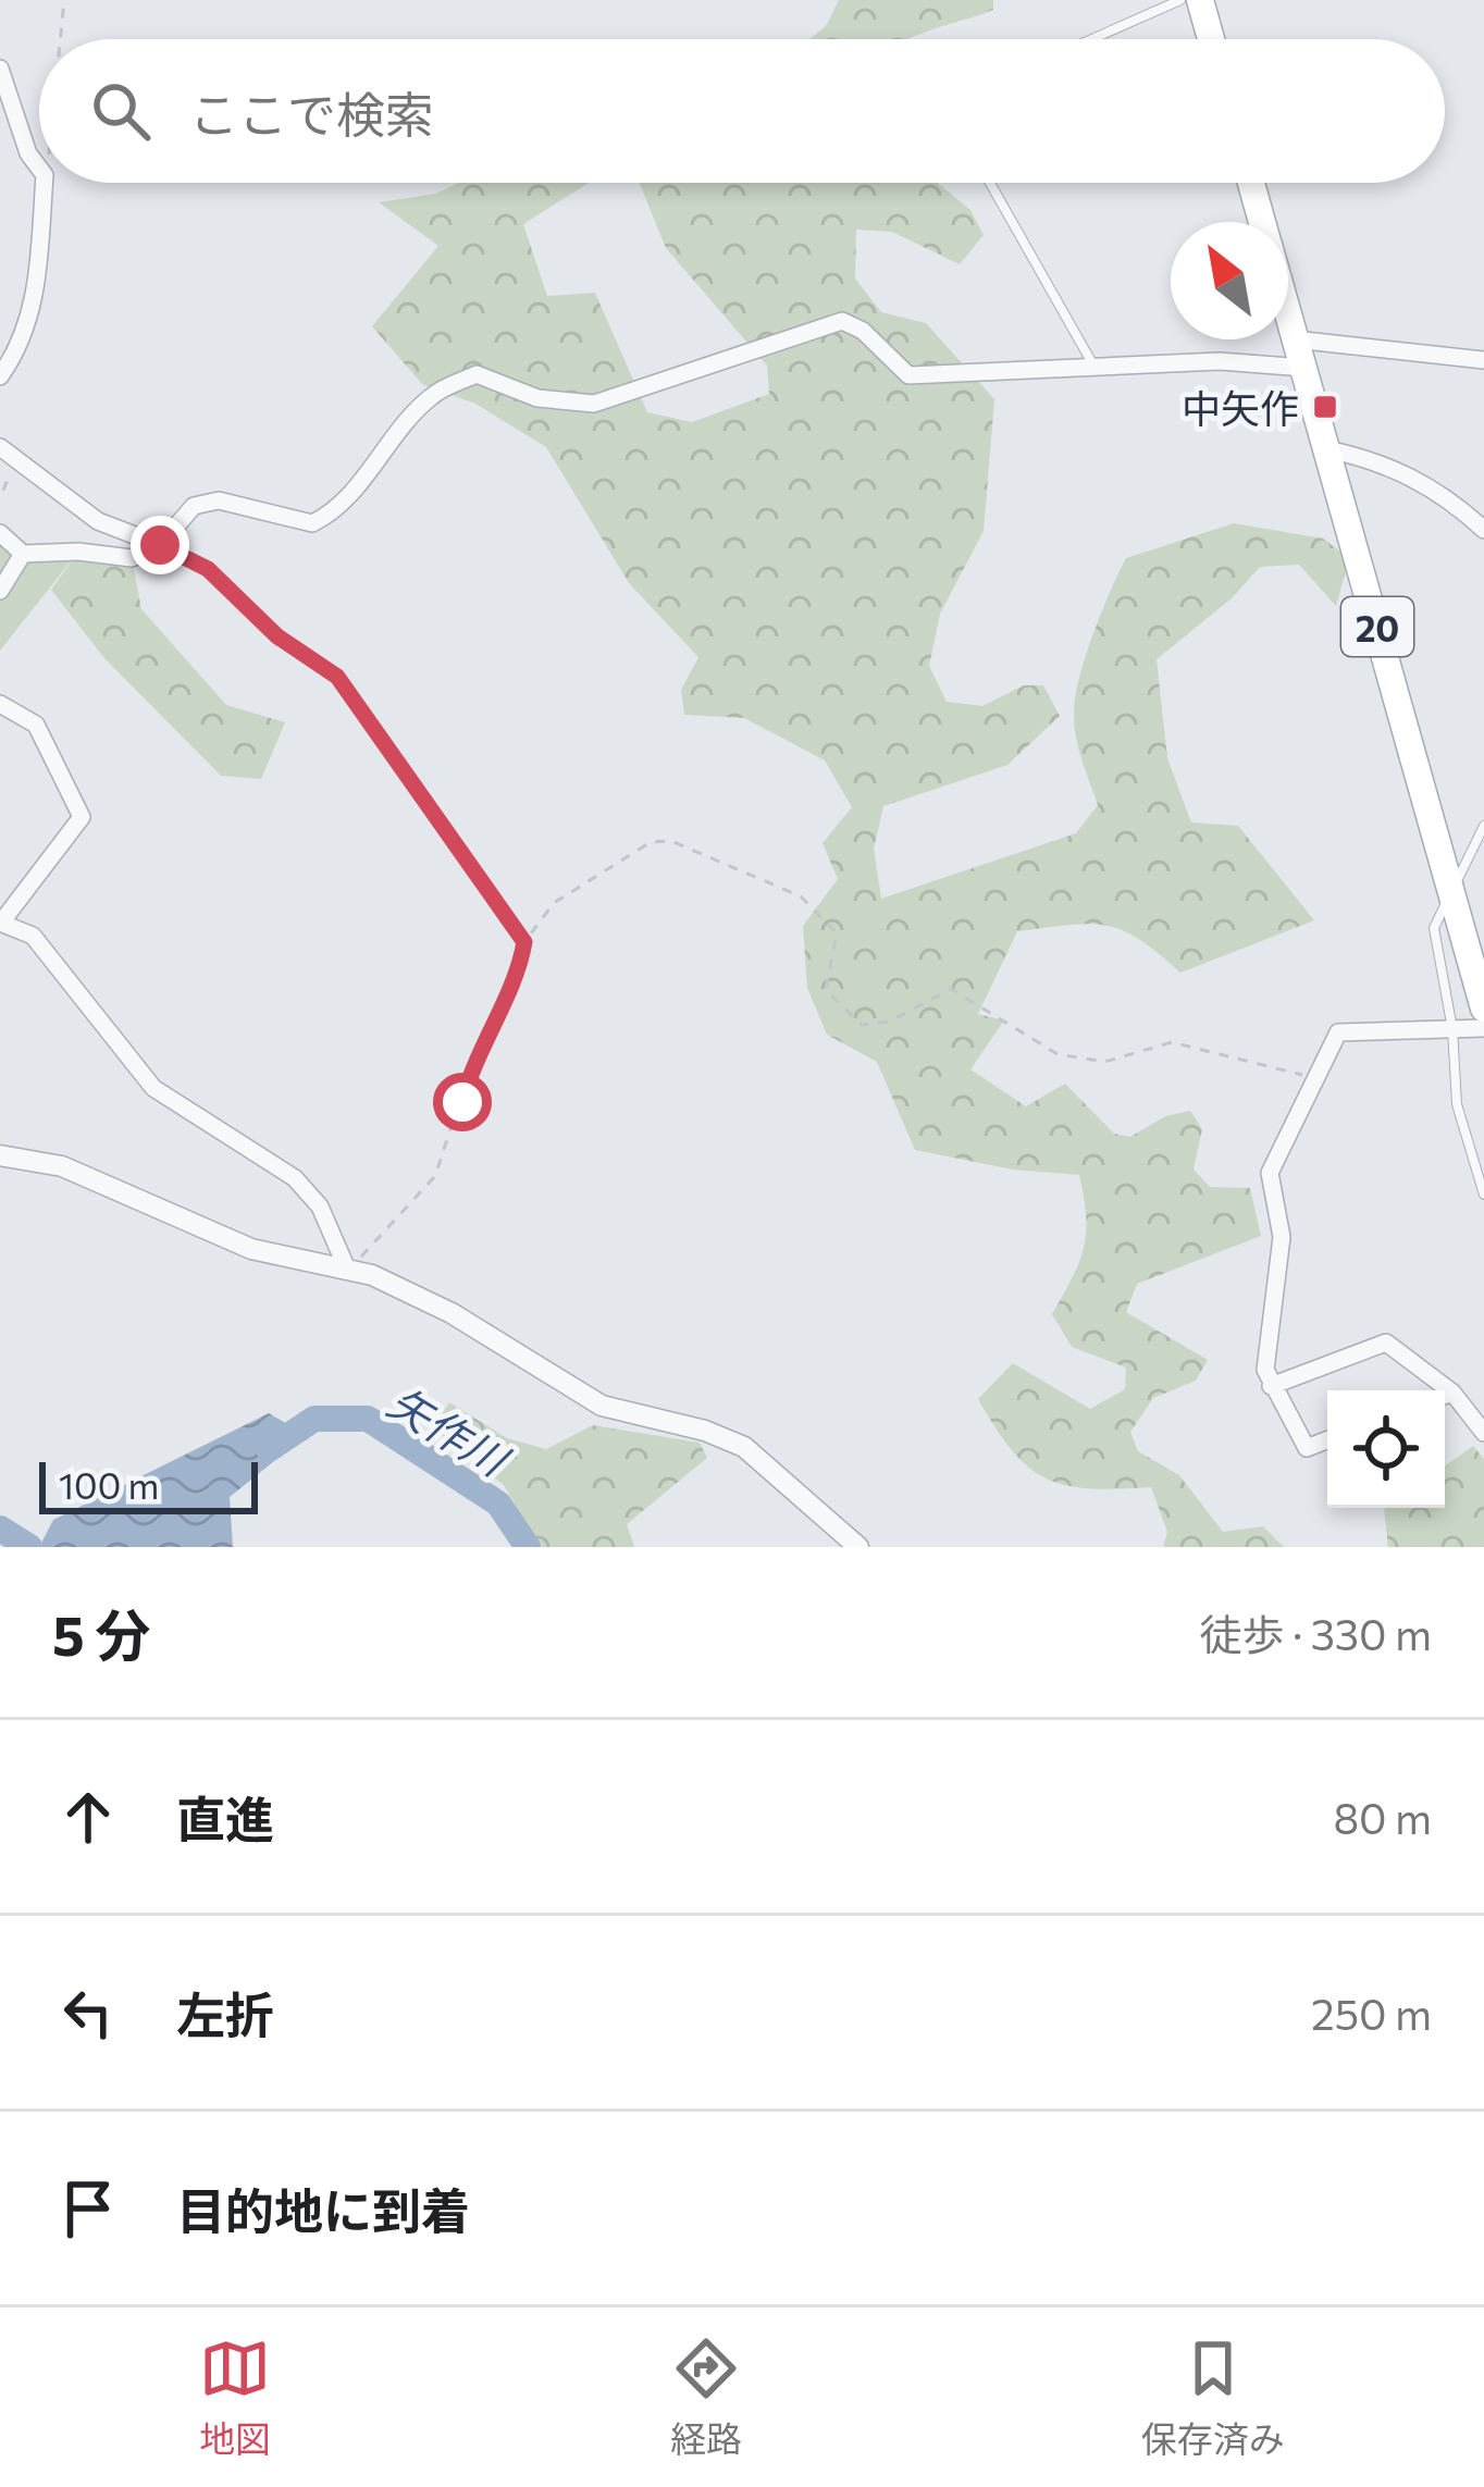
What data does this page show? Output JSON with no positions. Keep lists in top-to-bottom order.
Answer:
{
  "streets": {
    "main road": ["20"]
  },
  "water": ["矢作川"],
  "places": {
    "transit": ["中矢作"]
  },
  "scale_bar": "100 m",
  "north": "top left",
  "page": {
    "search": "ここで検索",
    "scale": "100 m",
    "heading": ["5 分", "徒歩 · 330 m"],
    "list": [
      ["直進", "80 m"],
      ["左折", "250 m"],
      "目的地に到着"
    ],
    "nav": ["地図", "経路", "保存済み"]
  }
}
